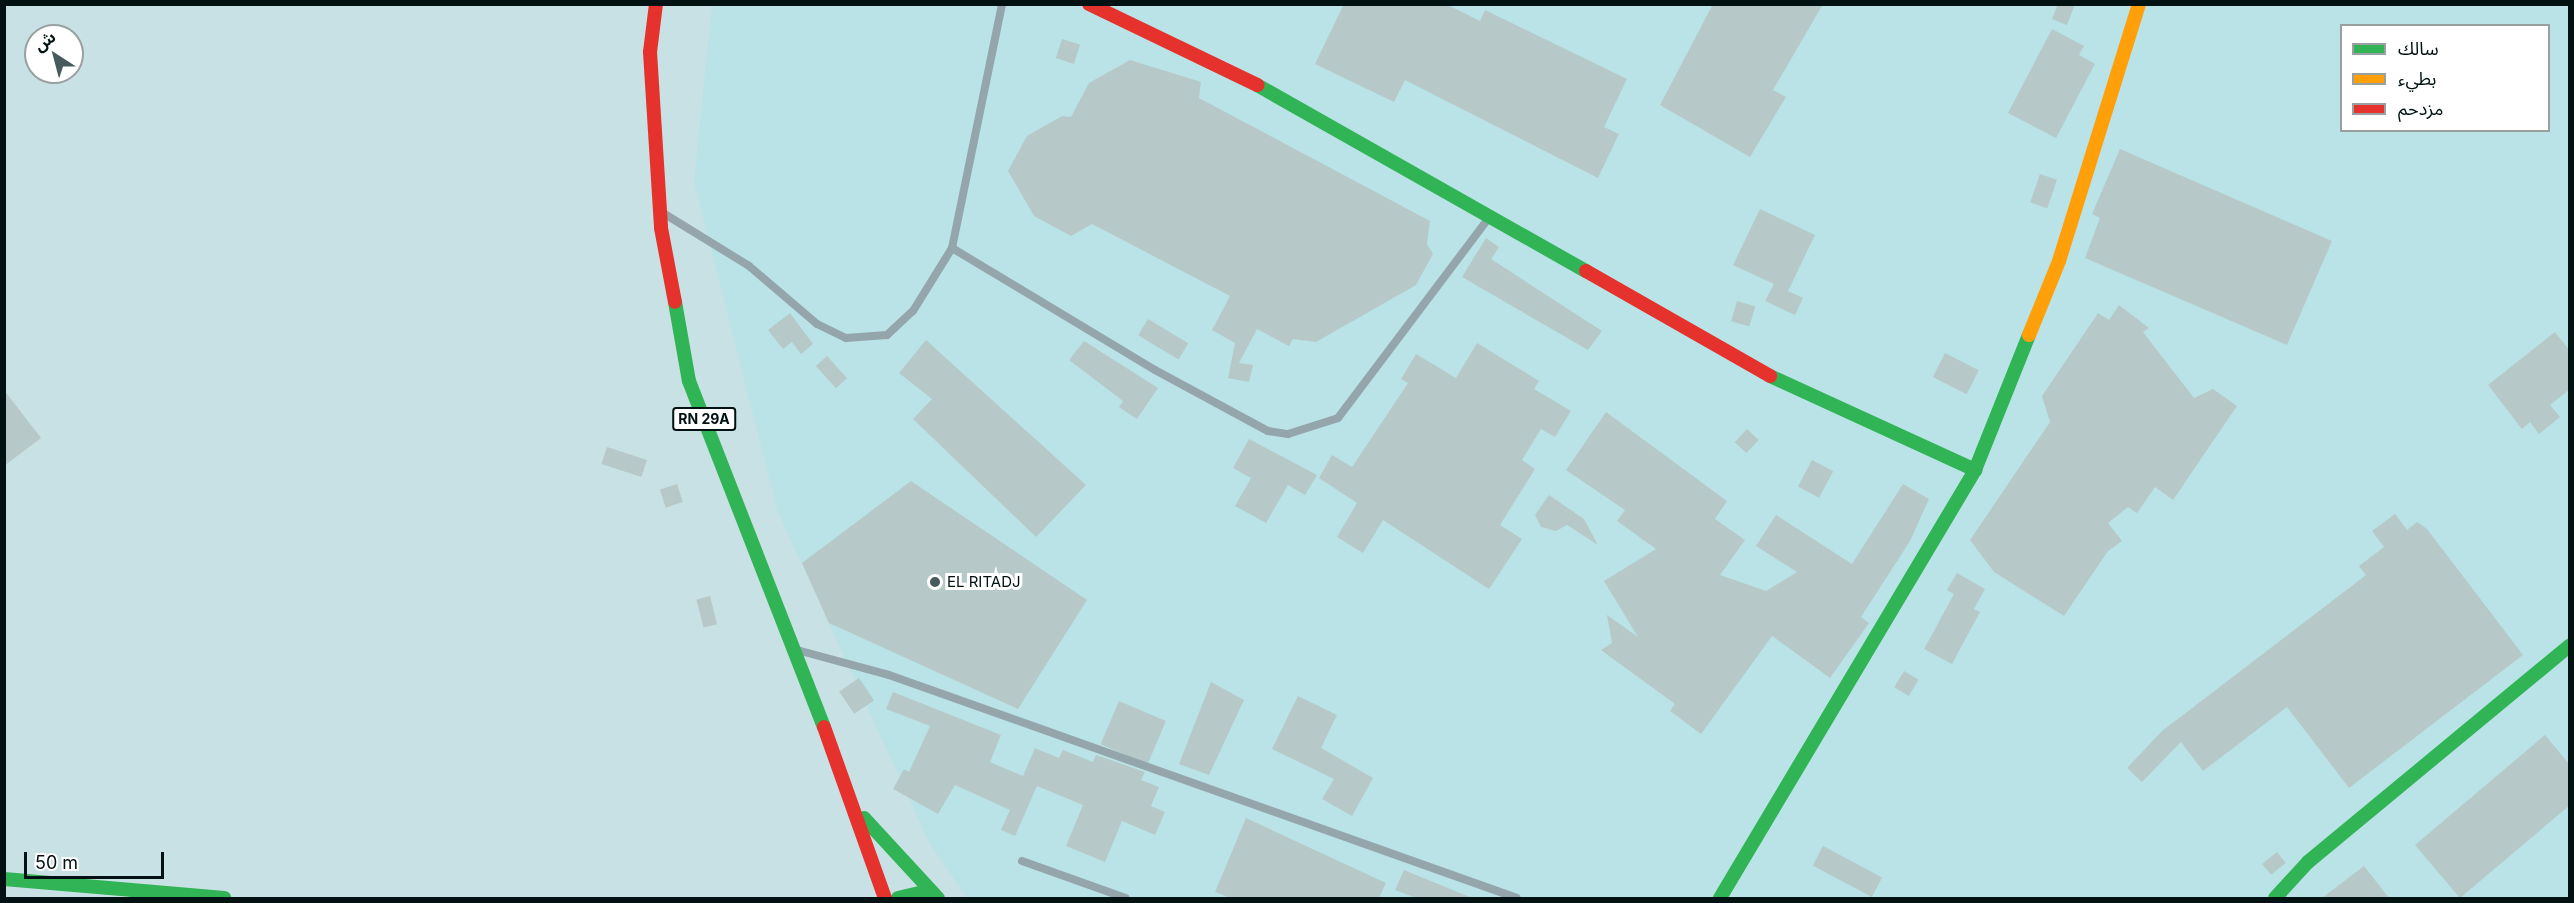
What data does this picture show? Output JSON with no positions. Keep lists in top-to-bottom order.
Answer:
{
  "streets": {
    "street": ["RN 29A"]
  },
  "places": ["EL RITADJ"],
  "legend": ["سالك", "بطيء", "مزدحم"],
  "scale_bar": "50 m",
  "north": "top left"
}
